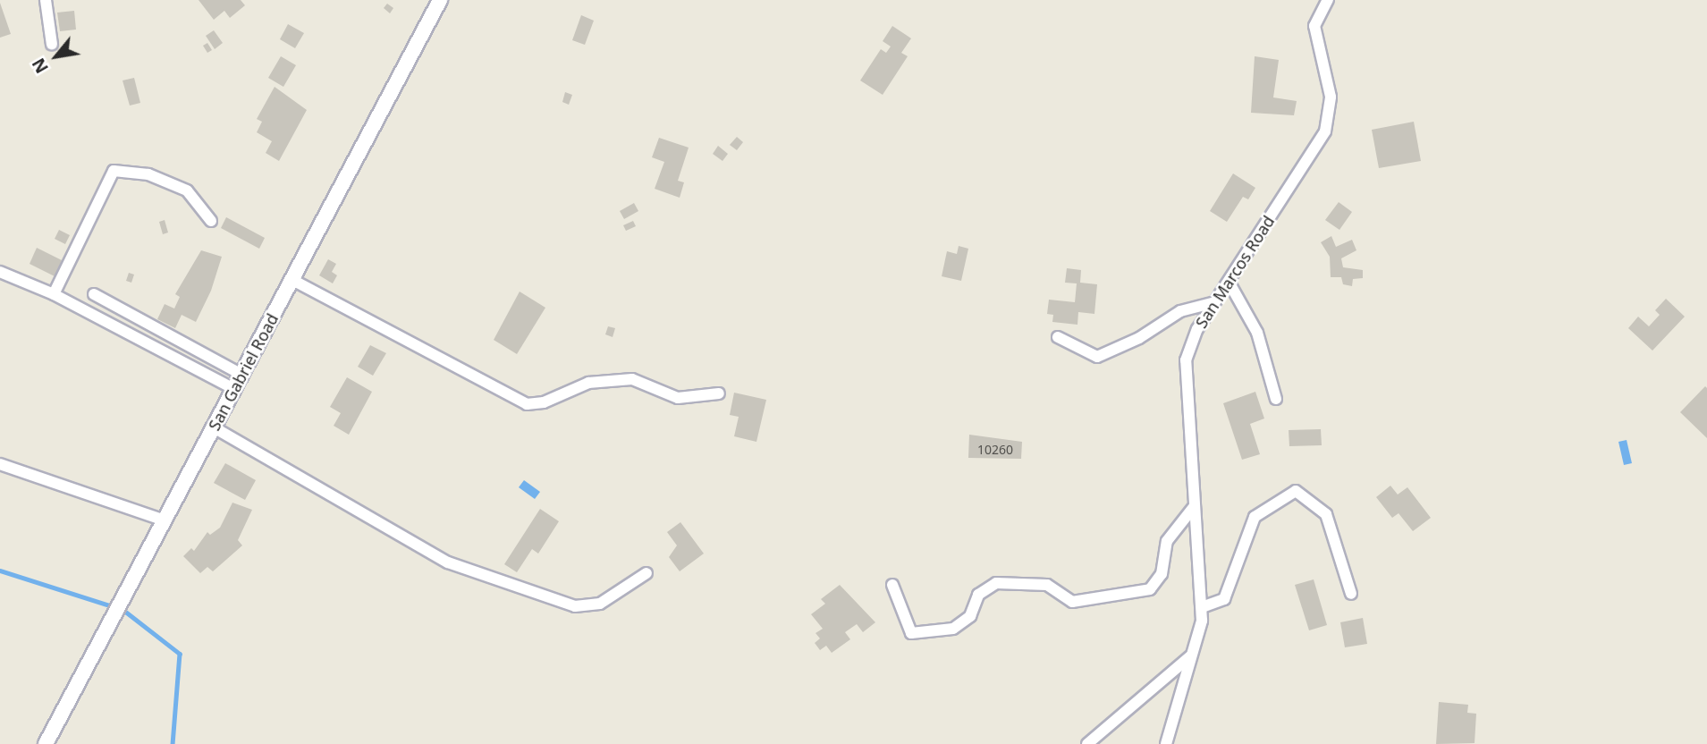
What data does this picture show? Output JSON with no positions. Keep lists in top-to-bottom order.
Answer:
{
  "streets": {
    "street": ["San Marcos Road", "San Gabriel Road"]
  },
  "house_numbers": ["10260"],
  "north": "bottom left"
}
